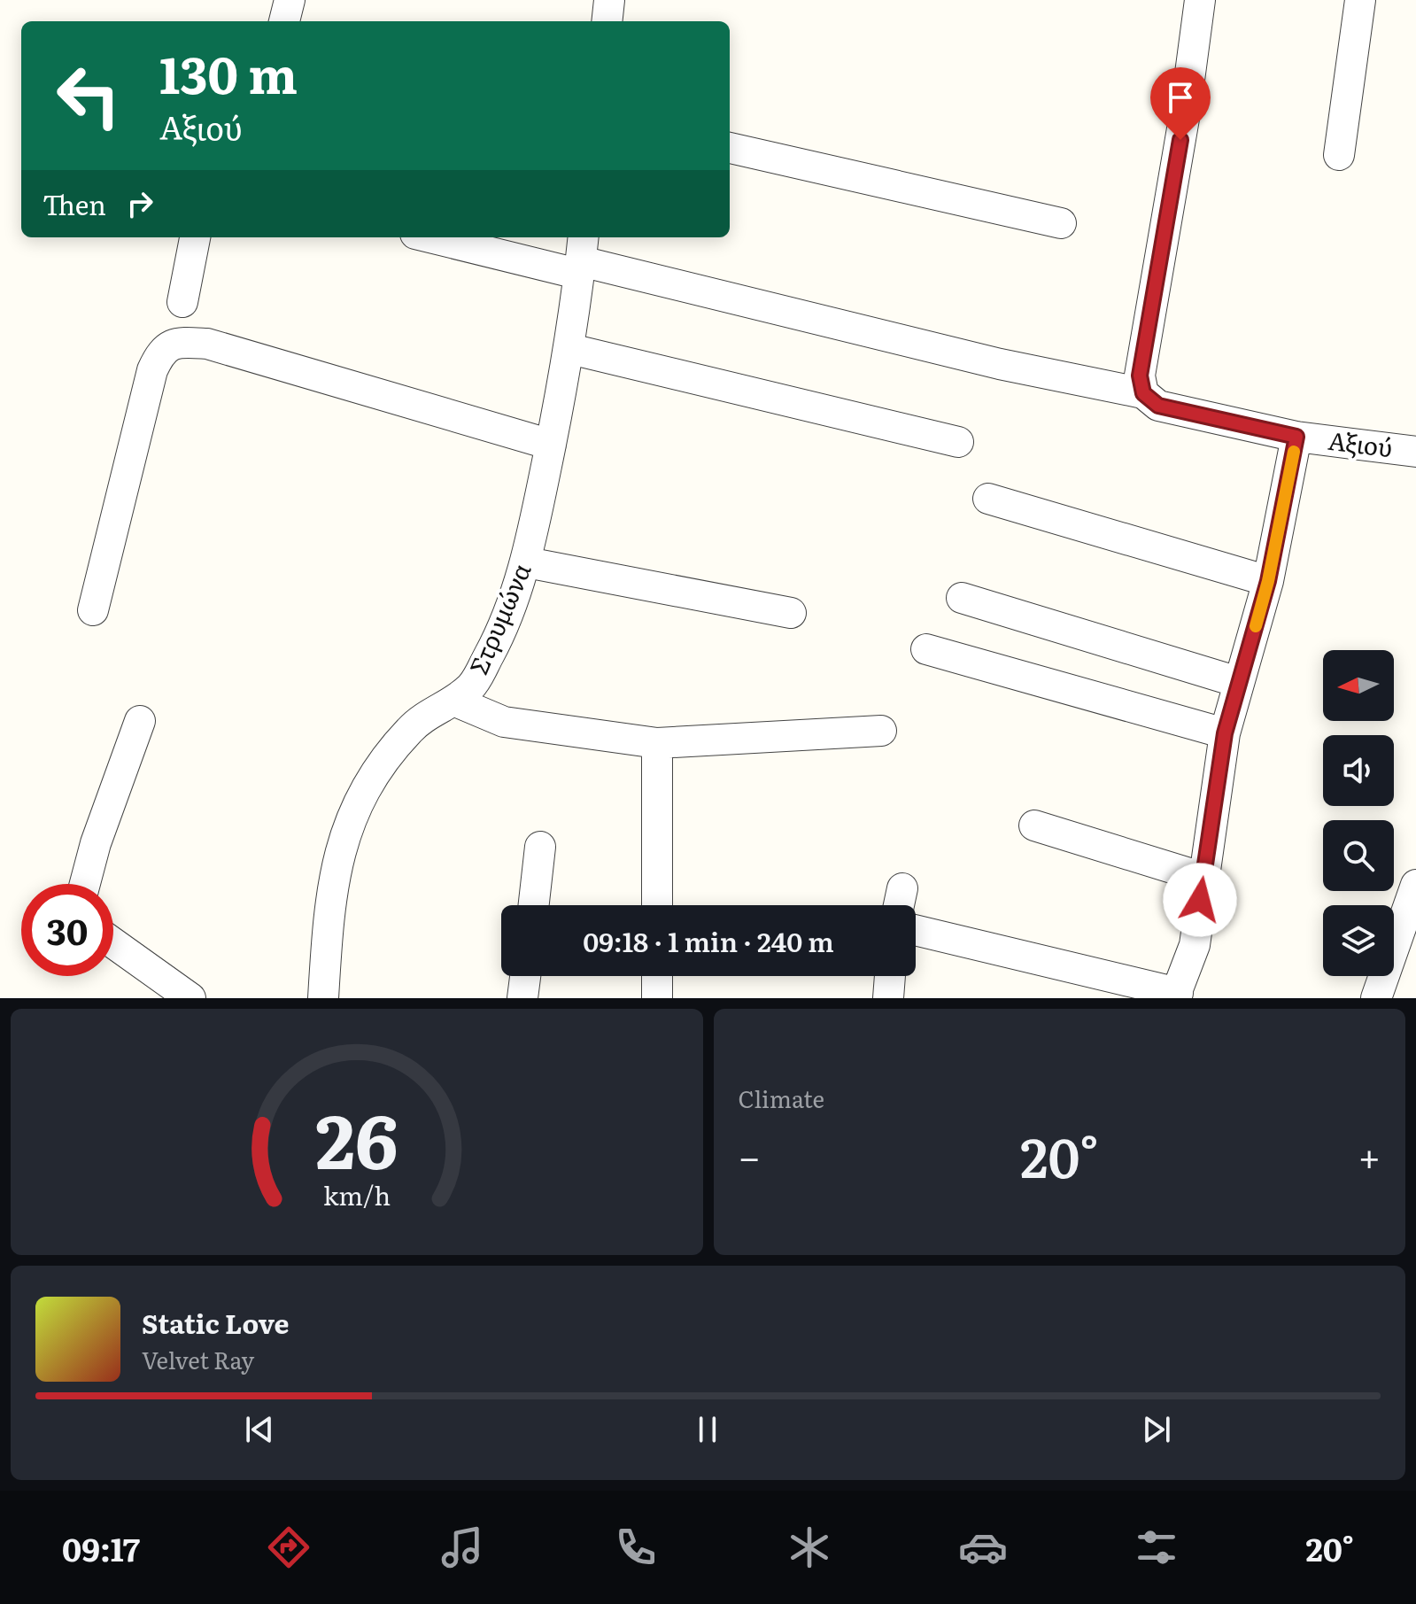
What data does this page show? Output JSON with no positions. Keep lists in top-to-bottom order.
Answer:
{
  "streets": {
    "street": ["Αξιού", "Στρυμώνα"]
  },
  "crossings": [
    ["Αξιού", "Στρυμώνα"]
  ],
  "north": "left",
  "page": {
    "turn": ["130 m", "Αξιού"],
    "then": "Then",
    "limit": "30",
    "trip": "09:18 · 1 min · 240 m",
    "tile": "Climate",
    "heat": ["−", "20°", "+"],
    "song": ["Static Love", "Velvet Ray"],
    "tabs": ["09:17", "20°"],
    "gauge": ["26", "km/h"]
  }
}
